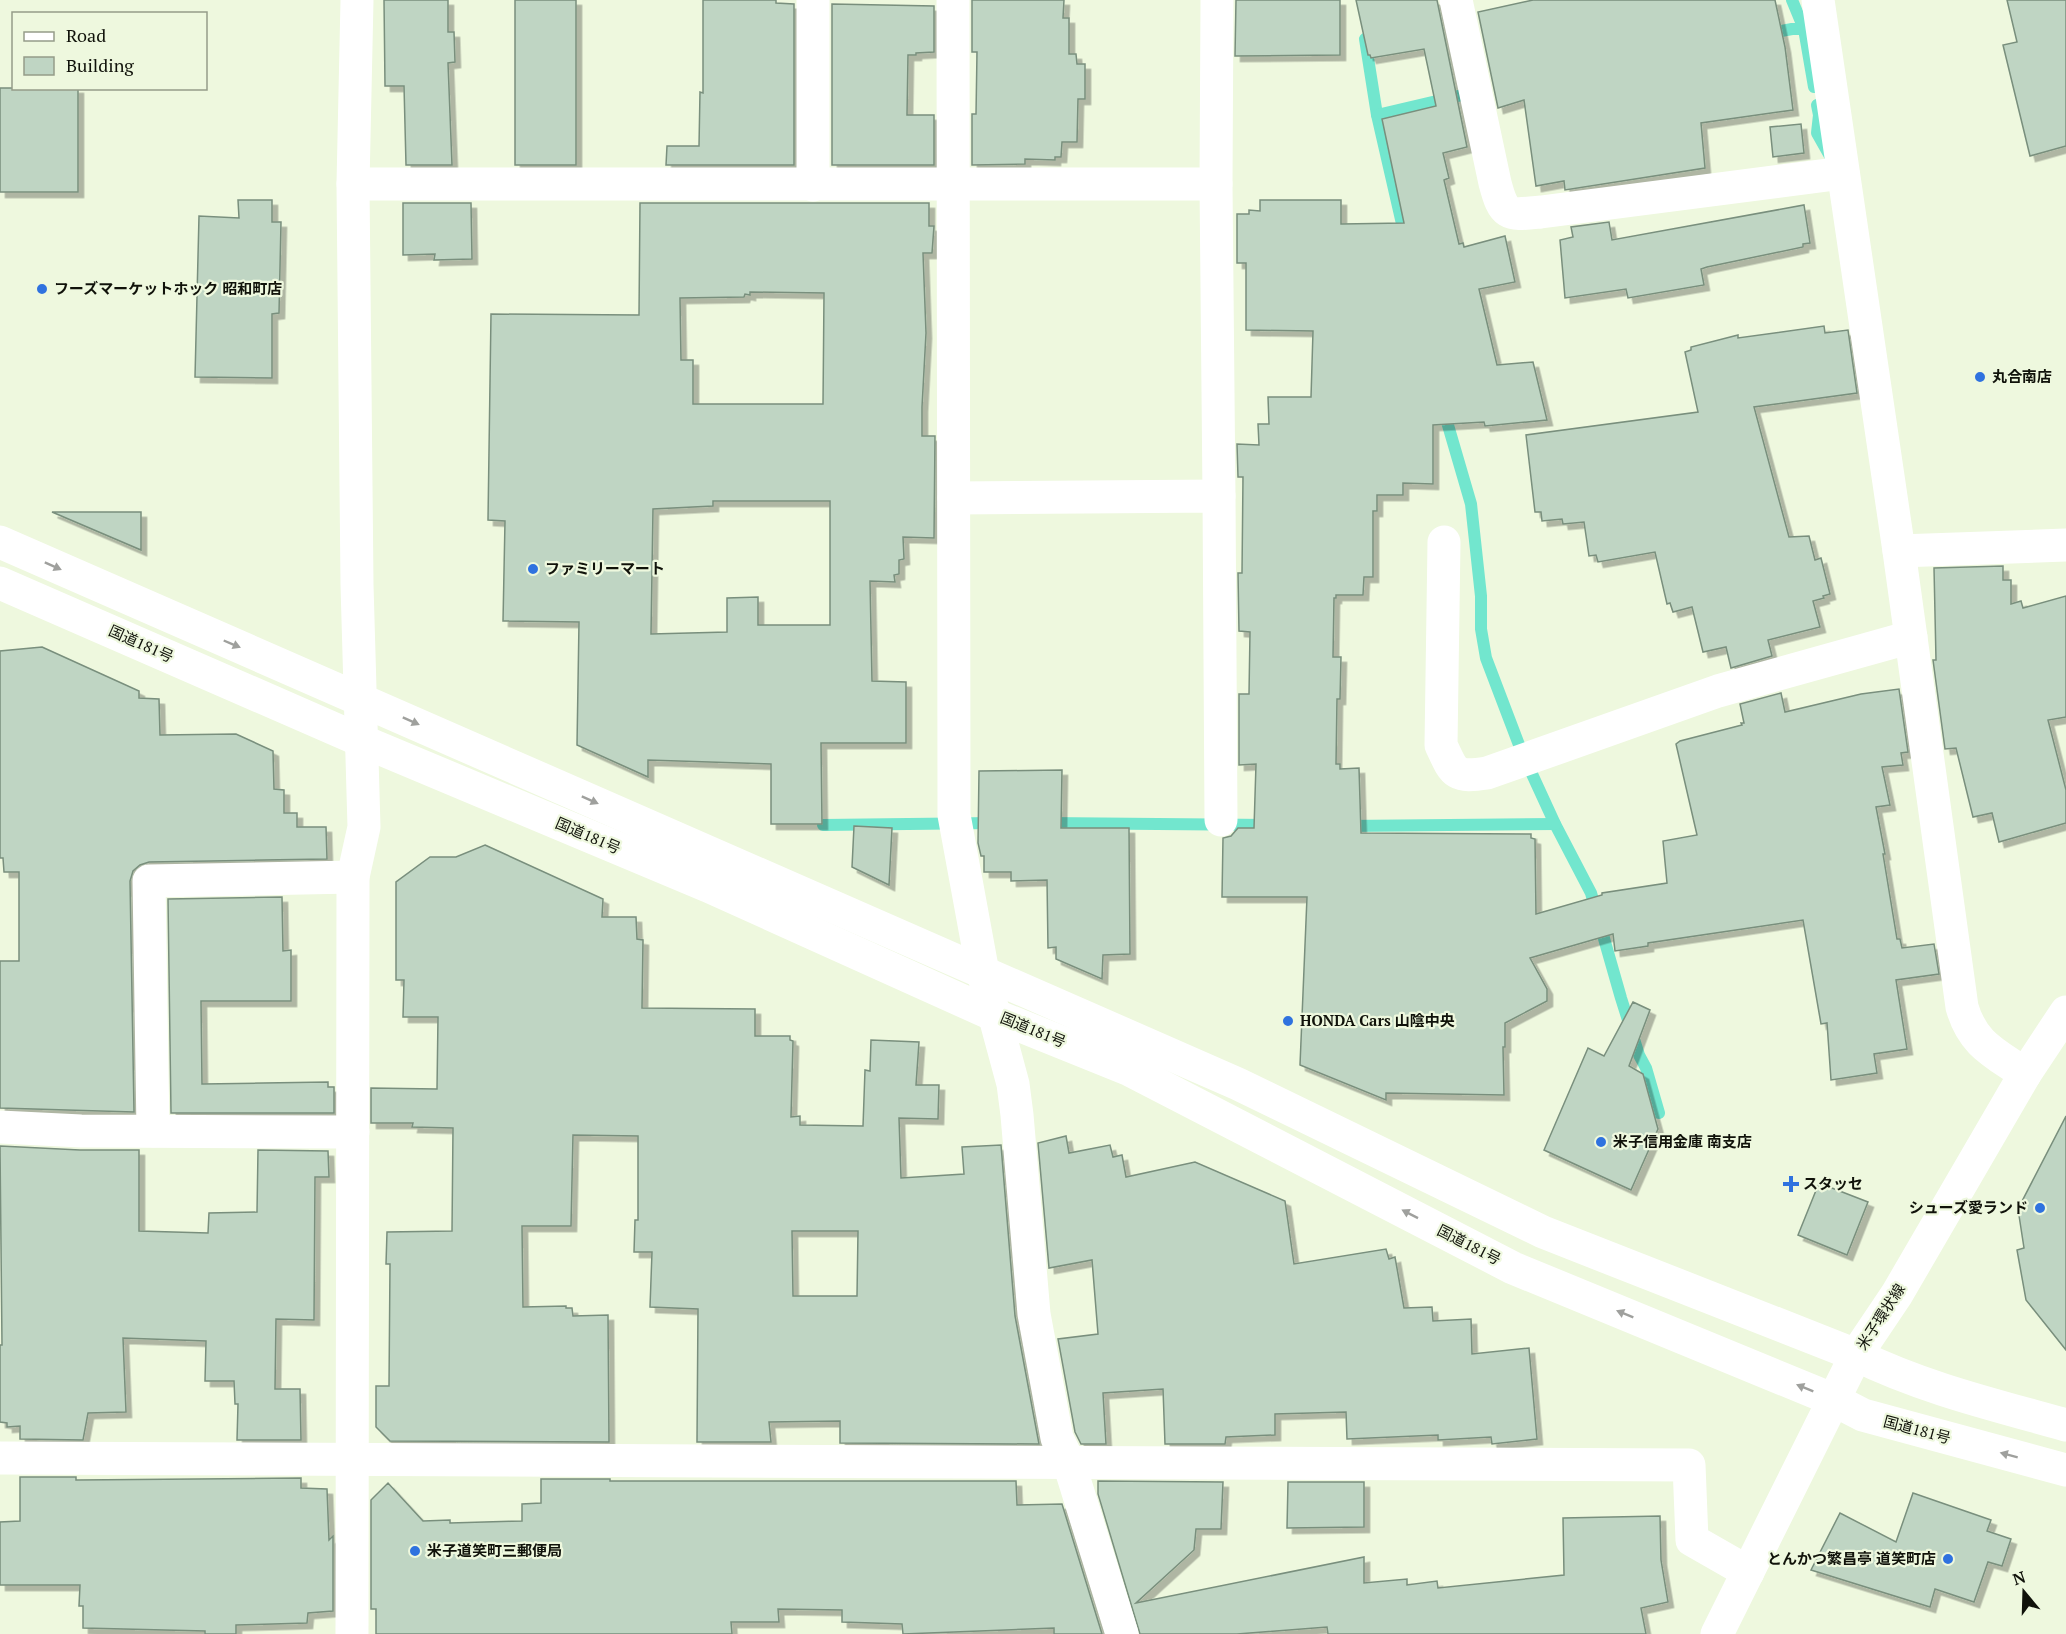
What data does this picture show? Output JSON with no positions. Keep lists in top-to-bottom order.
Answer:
{
  "streets": {
    "main road": ["国道181号", "米子環状線"]
  },
  "crossings": [
    ["国道181号", "米子環状線"]
  ],
  "places": {
    "other": [
      "フーズマーケットホック 昭和町店",
      "丸合南店",
      "ファミリーマート",
      "HONDA Cars 山陰中央",
      "米子信用金庫 南支店",
      "シューズ愛ランド",
      "米子道笑町三郵便局",
      "とんかつ繁昌亭 道笑町店"
    ],
    "health": ["スタッセ"]
  },
  "legend": ["Road", "Building"],
  "north": "top"
}
